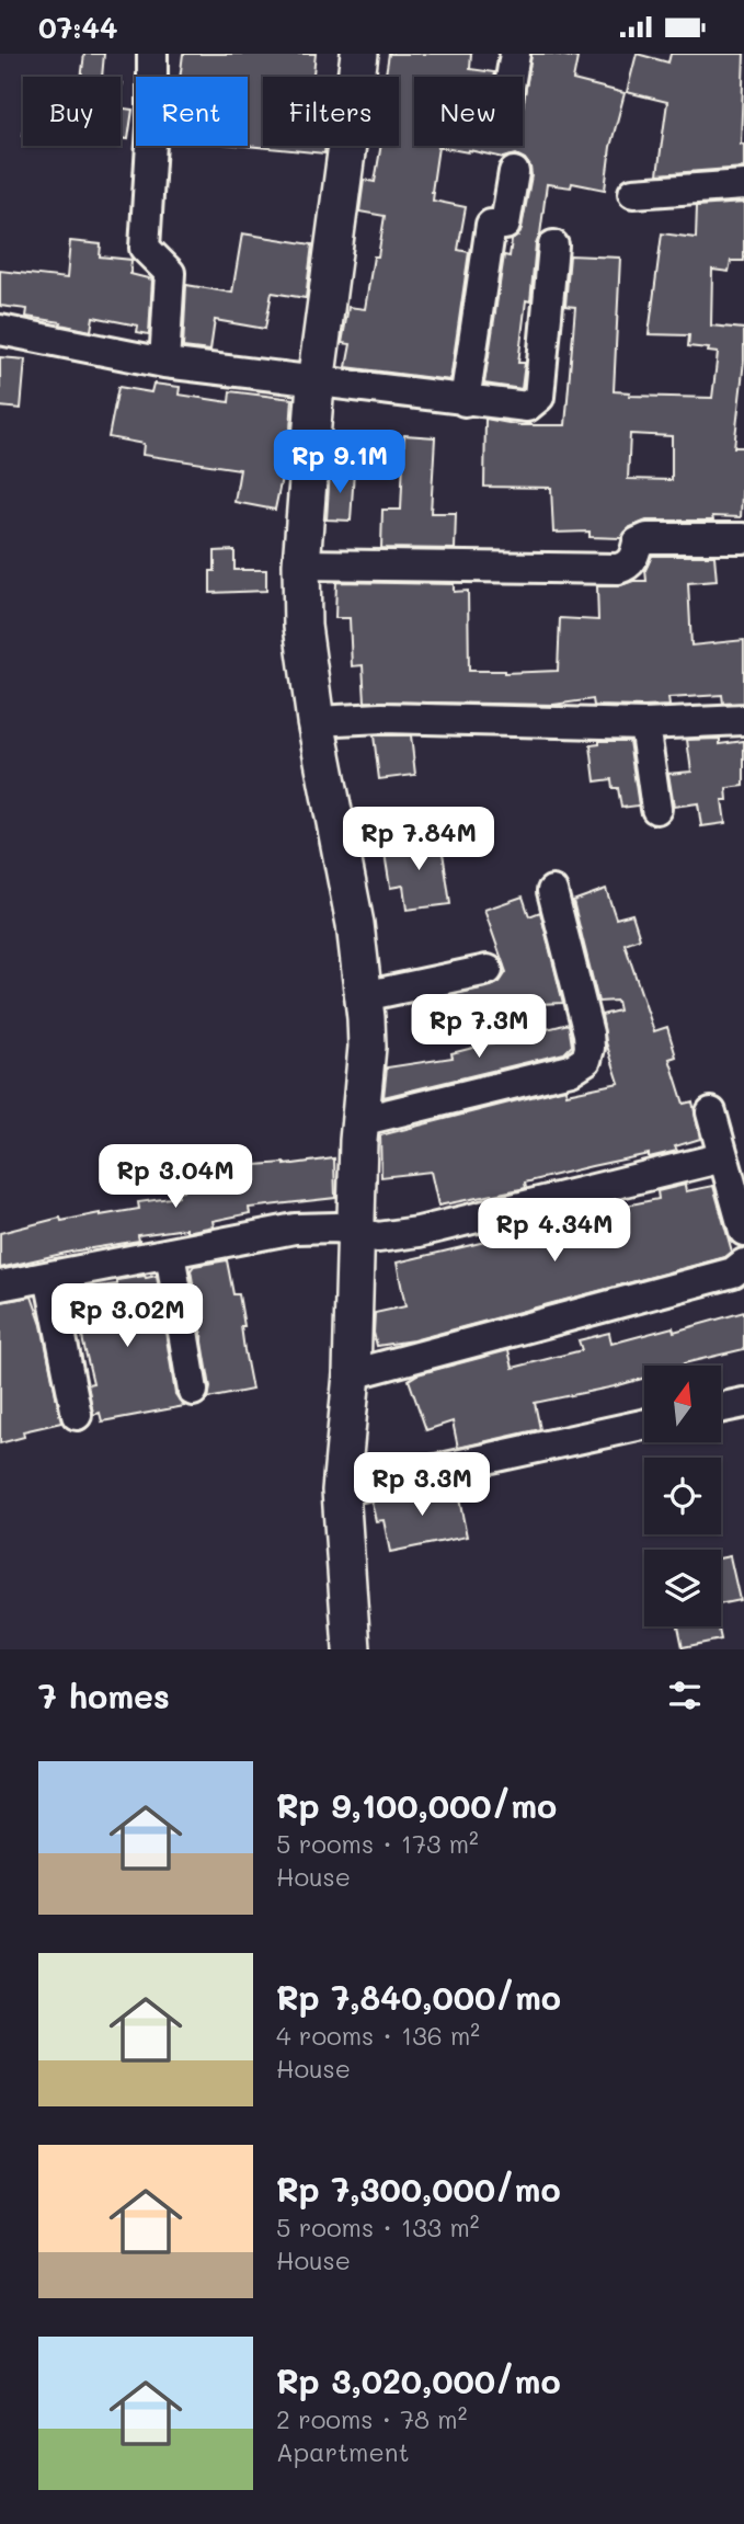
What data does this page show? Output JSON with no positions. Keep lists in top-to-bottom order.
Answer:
{
  "north": "top",
  "page": {
    "status": "07:44",
    "chip": [
      "Buy",
      "Rent",
      "Filters",
      "New"
    ],
    "price": [
      "Rp 9.1M",
      "Rp 7.84M",
      "Rp 7.3M",
      "Rp 3.04M",
      "Rp 4.34M",
      "Rp 3.02M",
      "Rp 3.3M"
    ],
    "heading": "7 homes",
    "list": [
      {
        "name": "Rp 9,100,000/mo",
        "note": "5 rooms · 173 m² · House"
      },
      {
        "name": "Rp 7,840,000/mo",
        "note": "4 rooms · 136 m² · House"
      },
      {
        "name": "Rp 7,300,000/mo",
        "note": "5 rooms · 133 m² · House"
      },
      {
        "name": "Rp 3,020,000/mo",
        "note": "2 rooms · 78 m² · Apartment"
      }
    ]
  }
}
